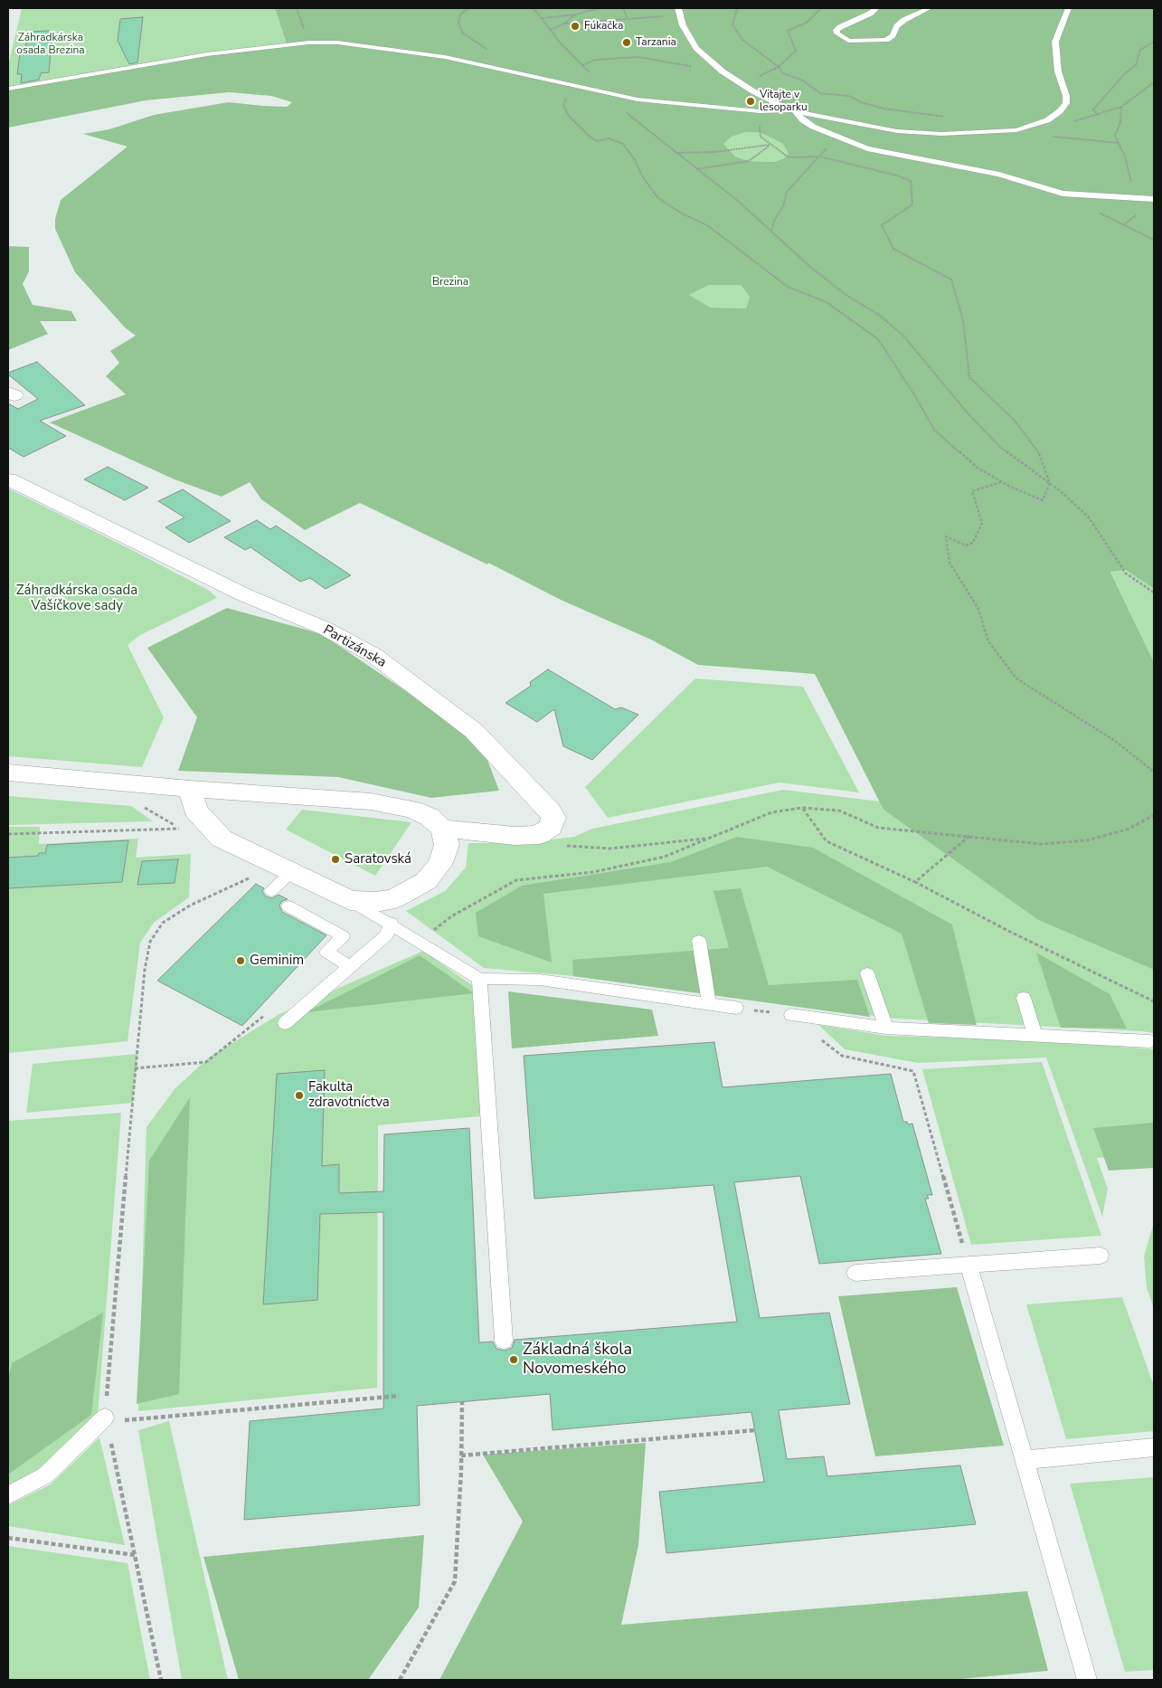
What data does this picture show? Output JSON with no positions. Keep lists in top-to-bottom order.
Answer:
{
  "streets": {
    "street": ["Partizánska"]
  },
  "parks": ["Záhradkárska osada Brezina", "Brezina", "Záhradkárska osada Vašíčkove sady"],
  "places": [
    "Fúkačka",
    "Tarzania",
    "Vitajte v lesoparku",
    "Saratovská",
    "Geminim",
    "Fakulta zdravotníctva",
    "Základná škola Novomeského"
  ]
}
